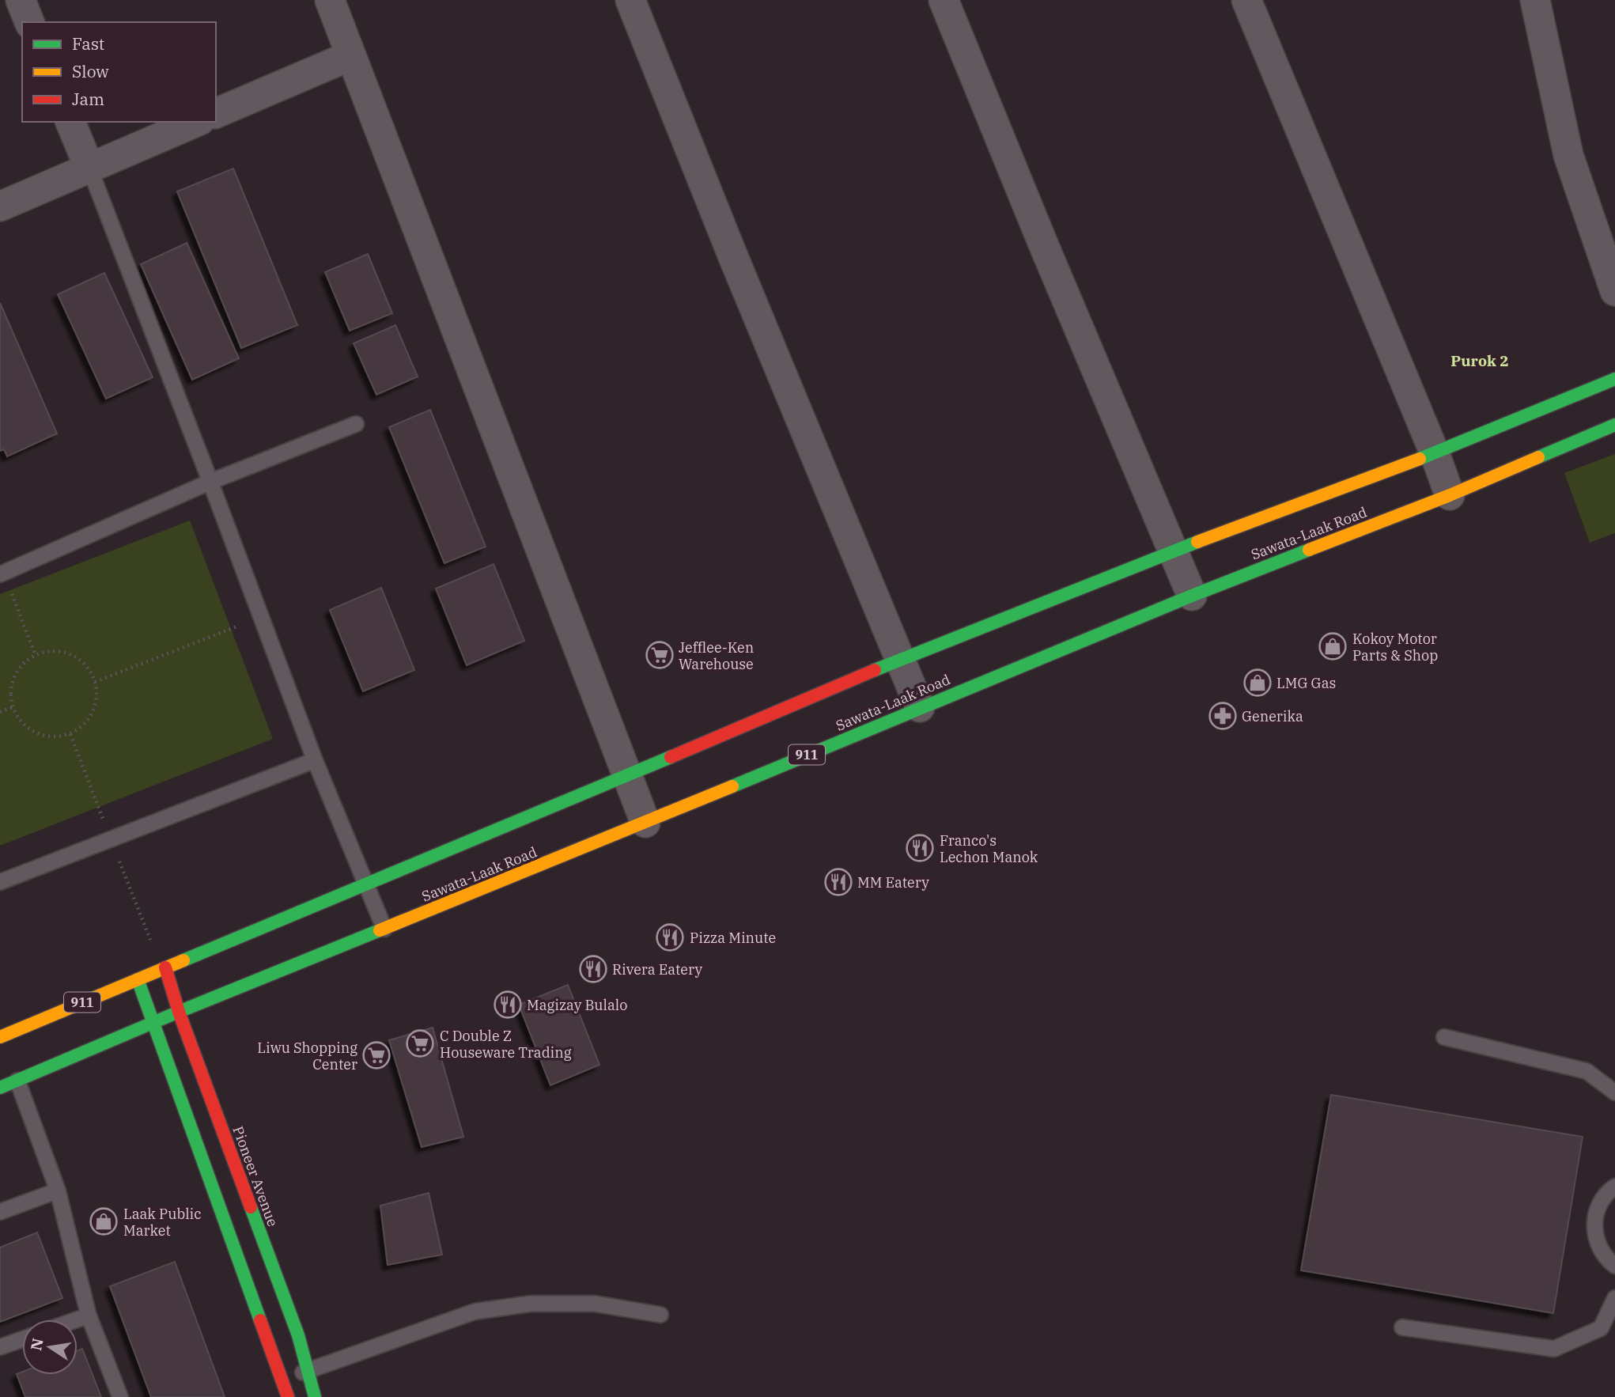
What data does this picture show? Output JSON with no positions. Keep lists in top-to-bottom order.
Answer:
{
  "streets": {
    "main road": ["Sawata-Laak Road", "911", "Pioneer Avenue"]
  },
  "crossings": [
    ["Sawata-Laak Road", "Pioneer Avenue"],
    ["911", "Pioneer Avenue"]
  ],
  "districts": ["Purok 2"],
  "places": {
    "shop": ["Kokoy Motor Parts & Shop", "LMG Gas", "Laak Public Market"],
    "supermarket": ["Jefflee-Ken Warehouse", "C Double Z Houseware Trading", "Liwu Shopping Center"],
    "pharmacy": ["Generika"],
    "restaurant": [
      "Franco's Lechon Manok",
      "MM Eatery",
      "Pizza Minute",
      "Rivera Eatery",
      "Magizay Bulalo"
    ]
  },
  "legend": ["Fast", "Slow", "Jam"],
  "north": "left"
}
